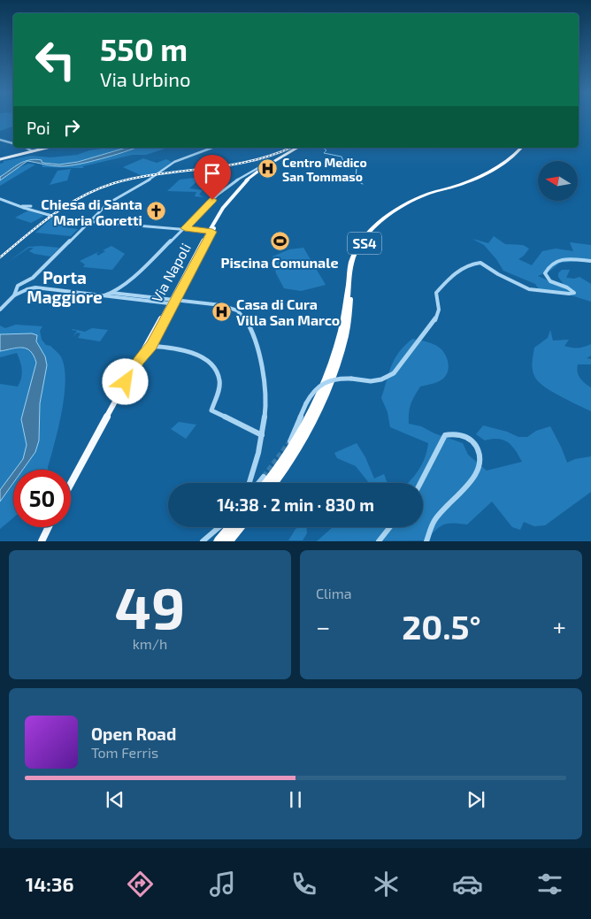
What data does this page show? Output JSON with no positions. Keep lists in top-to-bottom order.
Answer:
{
  "streets": {
    "highway": ["SS4"],
    "main road": ["Via Napoli"]
  },
  "districts": ["Porta Maggiore"],
  "places": {
    "hospital": ["Centro Medico San Tommaso", "Casa di Cura Villa San Marco"],
    "church": ["Chiesa di Santa Maria Goretti"],
    "sports": ["Piscina Comunale"]
  },
  "north": "left",
  "page": {
    "turn": ["550 m", "Via Urbino"],
    "then": "Poi",
    "limit": "50",
    "trip": "14:38 · 2 min · 830 m",
    "tile": [
      ["49", "km/h"],
      "Clima"
    ],
    "heat": ["−", "20.5°", "+"],
    "song": ["Open Road", "Tom Ferris"],
    "tabs": "14:36"
  }
}
